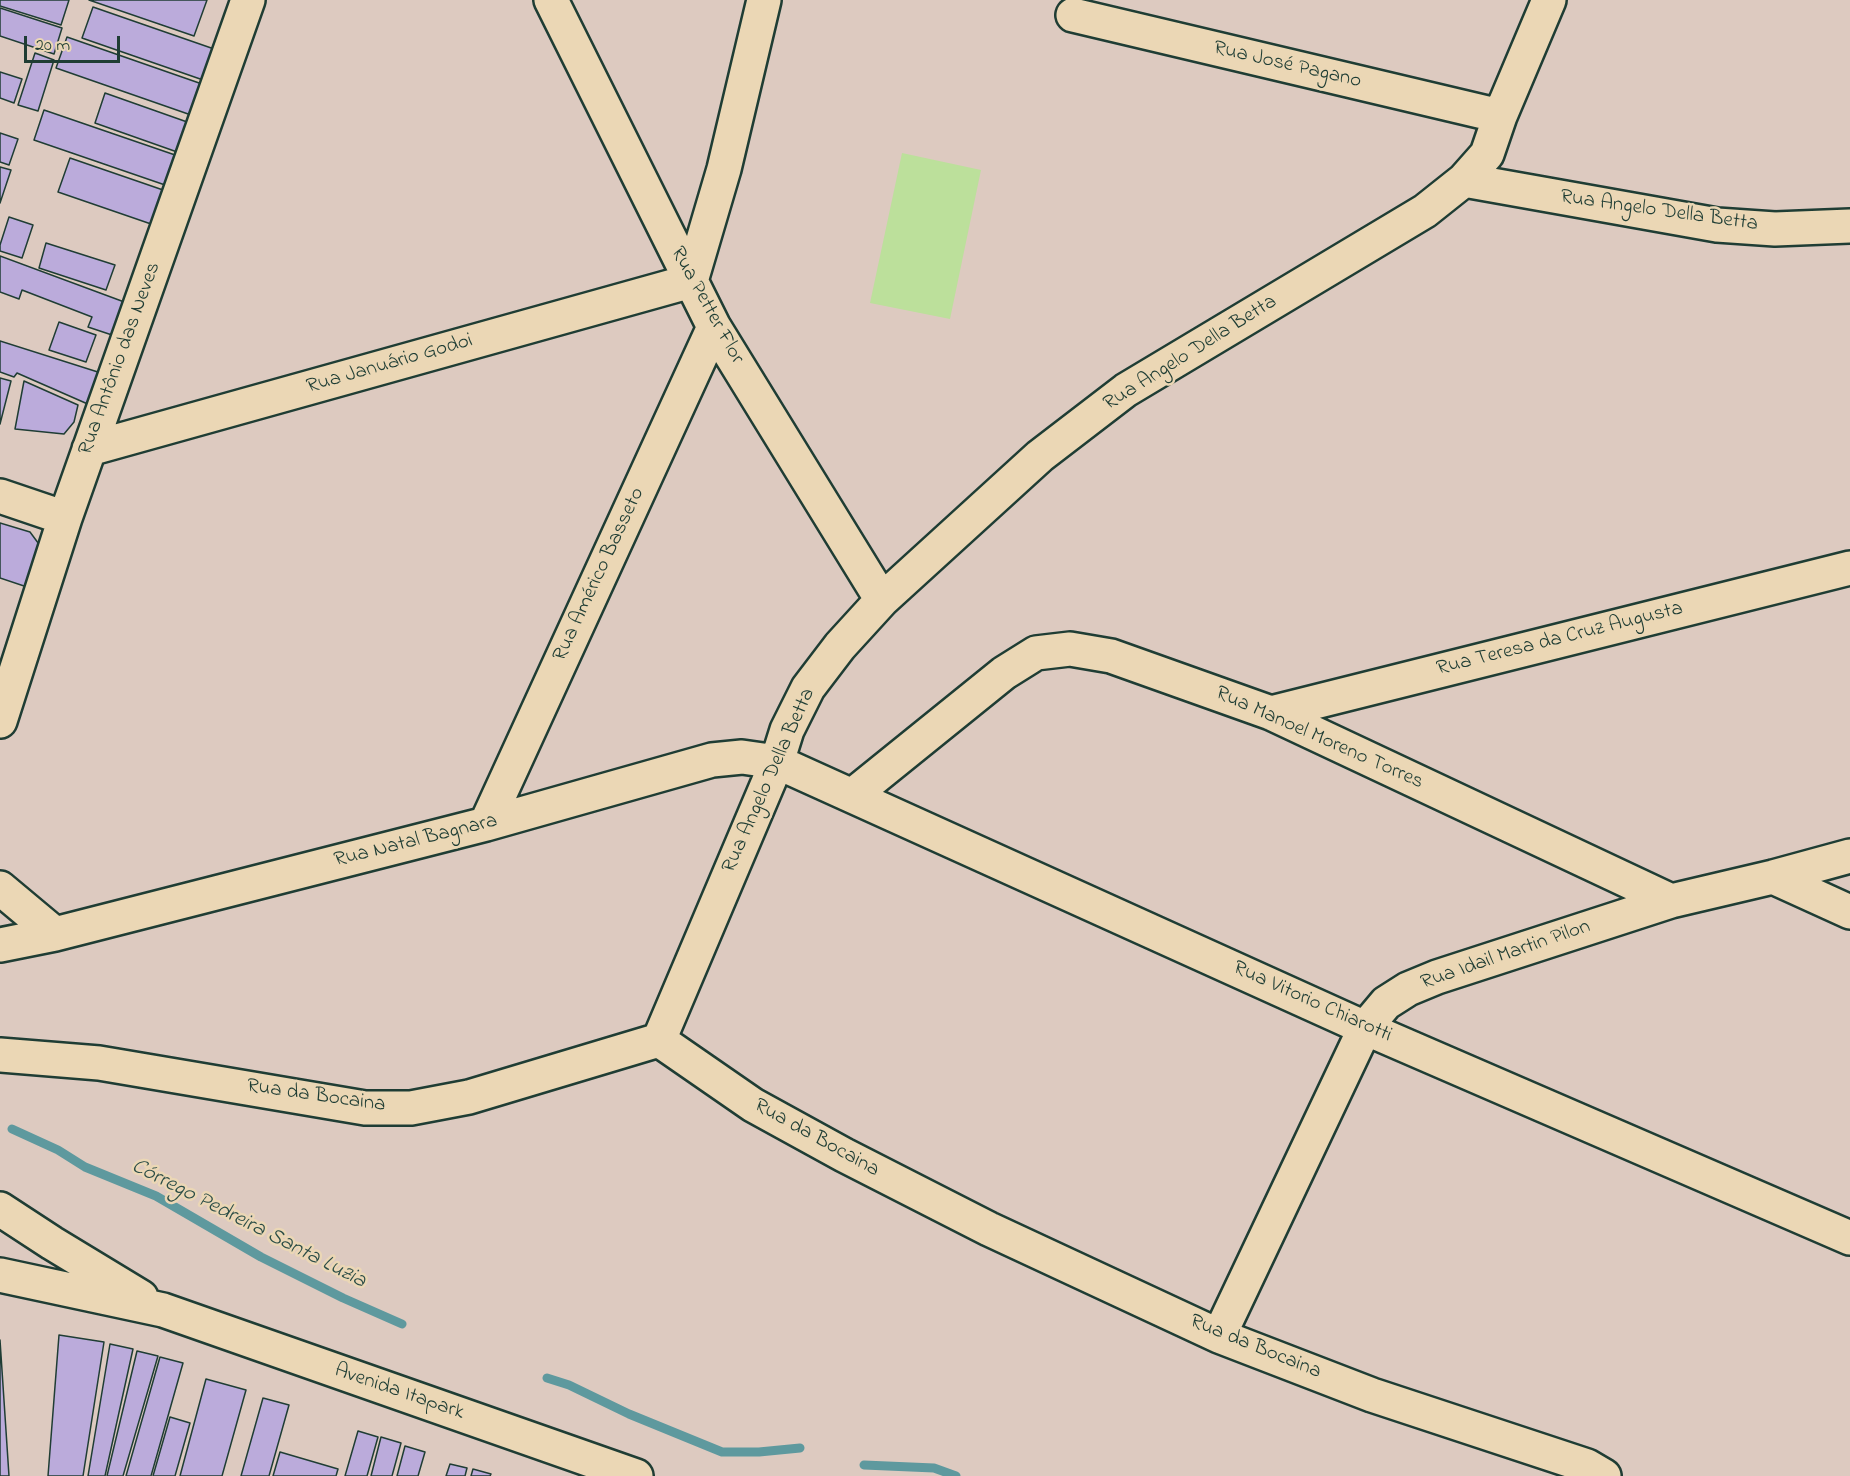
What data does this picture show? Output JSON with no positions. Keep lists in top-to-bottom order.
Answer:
{
  "streets": {
    "street": [
      "Rua José Pagano",
      "Rua Angelo Della Betta",
      "Rua Petter Flor",
      "Rua Antônio das Neves",
      "Rua Januário Godoi",
      "Rua Américo Basseto",
      "Rua Teresa da Cruz Augusta",
      "Rua Manoel Moreno Torres",
      "Rua Natal Bagnara",
      "Rua Idail Martin Pilon",
      "Rua Vitorio Chiarotti",
      "Rua da Bocaina",
      "Avenida Itapark"
    ]
  },
  "crossings": [
    ["Rua Angelo Della Betta", "Rua Petter Flor"],
    ["Rua Angelo Della Betta", "Rua Natal Bagnara"],
    ["Rua Angelo Della Betta", "Rua Vitorio Chiarotti"],
    ["Rua Angelo Della Betta", "Rua da Bocaina"],
    ["Rua Petter Flor", "Rua Januário Godoi"],
    ["Rua Petter Flor", "Rua Américo Basseto"],
    ["Rua Antônio das Neves", "Rua Januário Godoi"],
    ["Rua Américo Basseto", "Rua Natal Bagnara"],
    ["Rua Teresa da Cruz Augusta", "Rua Manoel Moreno Torres"],
    ["Rua Manoel Moreno Torres", "Rua Idail Martin Pilon"],
    ["Rua Manoel Moreno Torres", "Rua Vitorio Chiarotti"],
    ["Rua Natal Bagnara", "Rua Vitorio Chiarotti"],
    ["Rua Idail Martin Pilon", "Rua Vitorio Chiarotti"],
    ["Rua Idail Martin Pilon", "Rua da Bocaina"]
  ],
  "water": ["Córrego Pedreira Santa Luzia"],
  "scale_bar": "20 m"
}
